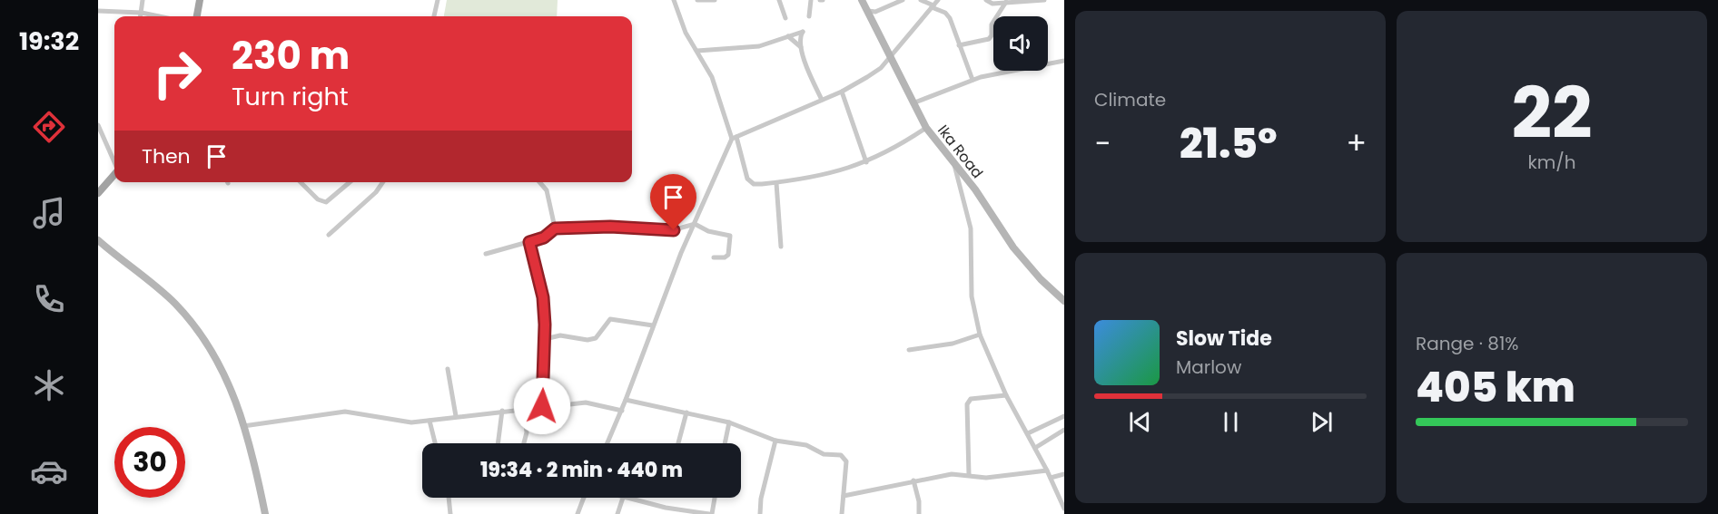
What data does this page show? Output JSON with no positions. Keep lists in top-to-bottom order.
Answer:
{
  "streets": {
    "street": ["Ika Road"]
  },
  "page": {
    "tabs": "19:32",
    "tile": [
      "Climate",
      ["22", "km/h"],
      ["Range · 81%", "405 km"]
    ],
    "turn": ["230 m", "Turn right"],
    "heat": ["−", "21.5°", "+"],
    "then": "Then",
    "song": ["Slow Tide", "Marlow"],
    "limit": "30",
    "trip": "19:34 · 2 min · 440 m"
  }
}
